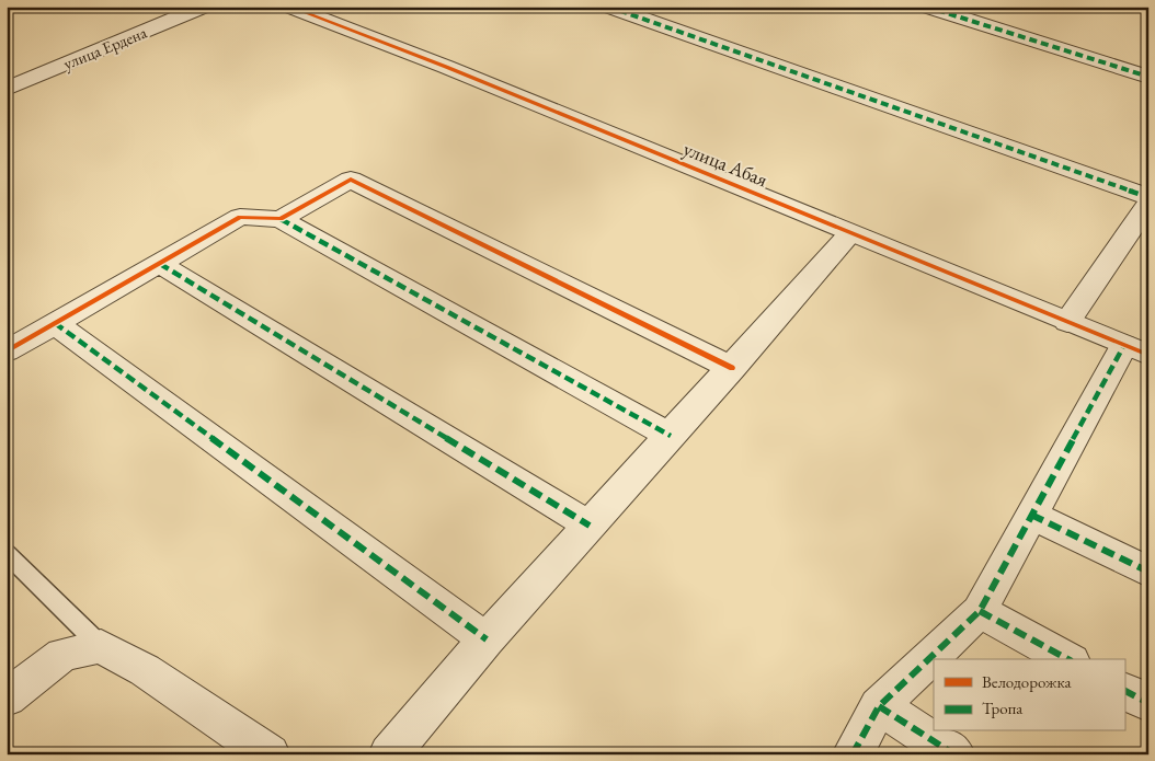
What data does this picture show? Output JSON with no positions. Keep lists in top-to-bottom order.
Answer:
{
  "streets": {
    "street": ["улица Ердена", "улица Абая"]
  },
  "legend": ["Велодорожка", "Тропа"]
}
